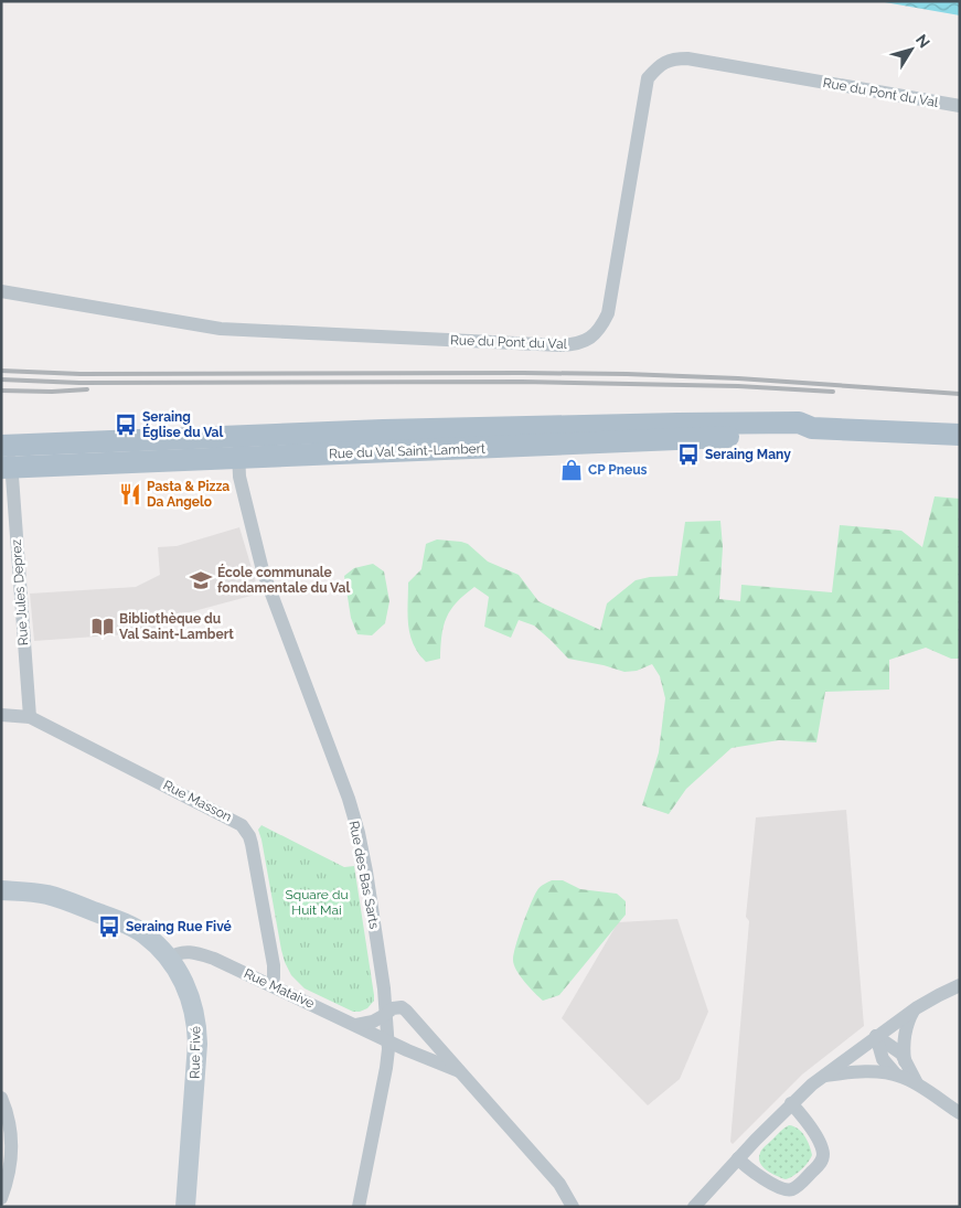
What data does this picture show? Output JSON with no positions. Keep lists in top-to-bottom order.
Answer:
{
  "streets": {
    "main road": ["Rue du Val Saint-Lambert"],
    "street": [
      "Rue du Pont du Val",
      "Rue Jules Deprez",
      "Rue Masson",
      "Rue des Bas Sarts",
      "Rue Mataive",
      "Rue Fivé"
    ]
  },
  "crossings": [
    ["Rue du Val Saint-Lambert", "Rue Jules Deprez"],
    ["Rue du Val Saint-Lambert", "Rue des Bas Sarts"],
    ["Rue Jules Deprez", "Rue Masson"],
    ["Rue Masson", "Rue Mataive"],
    ["Rue des Bas Sarts", "Rue Mataive"],
    ["Rue Mataive", "Rue Fivé"]
  ],
  "parks": ["Square du Huit Mai"],
  "places": {
    "bus stop": ["Seraing Église du Val", "Seraing Many", "Seraing Rue Fivé"],
    "shop": ["CP Pneus"],
    "restaurant": ["Pasta & Pizza Da Angelo"],
    "school or university": ["École communale fondamentale du Val"],
    "library": ["Bibliothèque du Val Saint-Lambert"]
  },
  "north": "top right"
}
